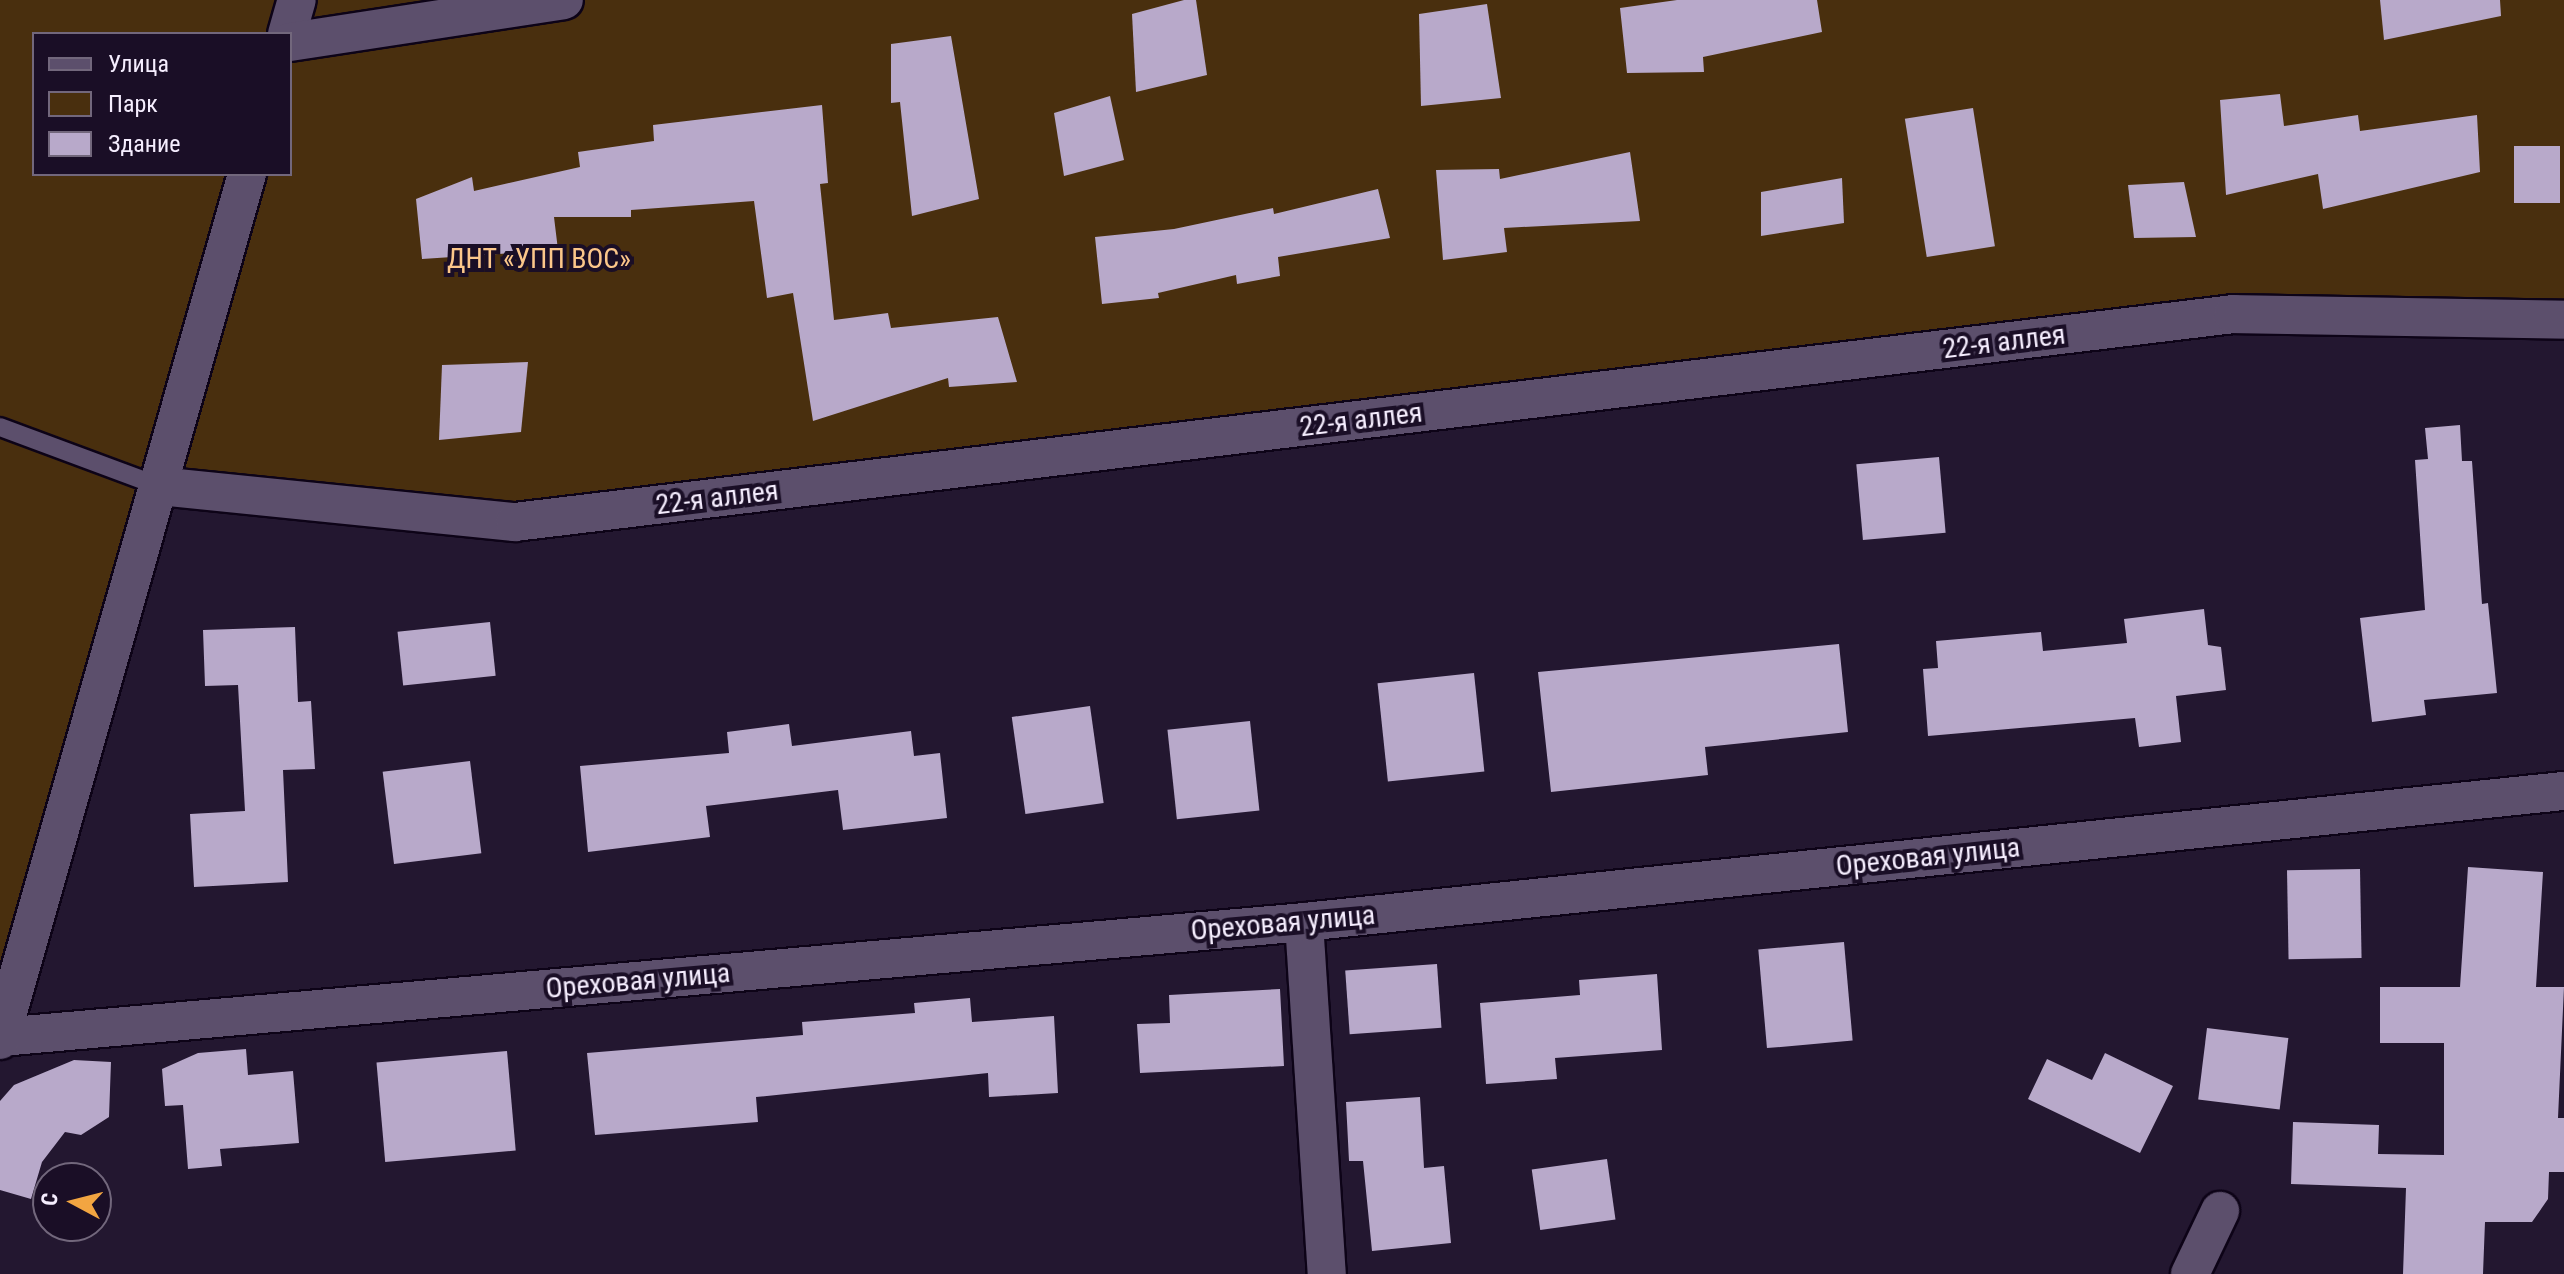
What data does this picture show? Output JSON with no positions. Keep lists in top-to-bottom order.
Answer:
{
  "streets": {
    "street": ["22-я аллея", "Ореховая улица"]
  },
  "parks": ["ДНТ «УПП ВОС»"],
  "legend": ["Улица", "Парк", "Здание"],
  "north": "left"
}
